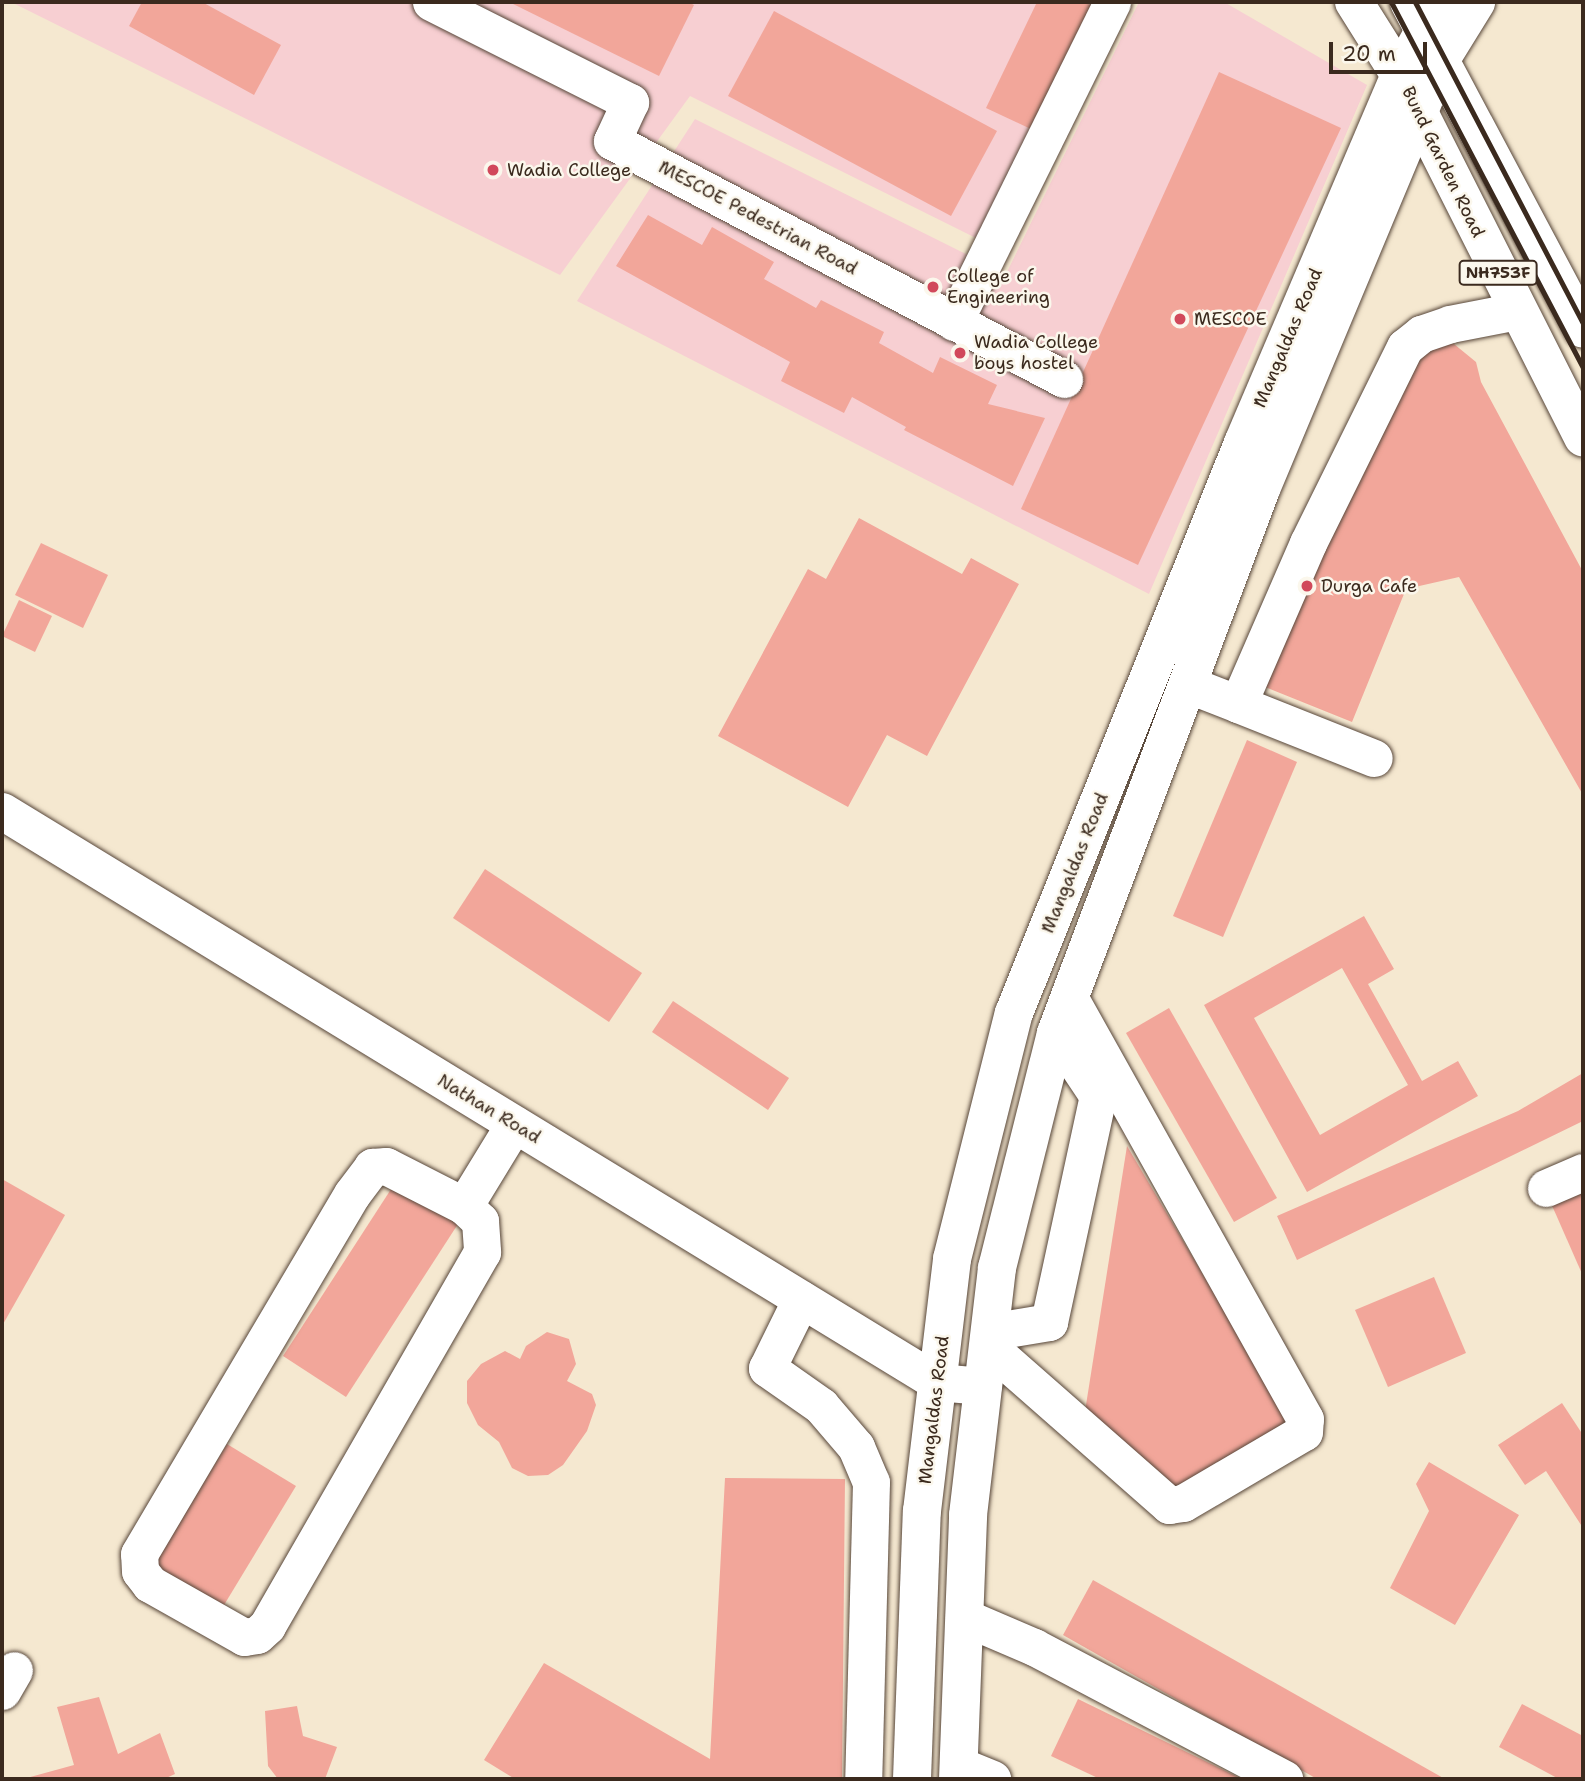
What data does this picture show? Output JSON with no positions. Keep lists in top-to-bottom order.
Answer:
{
  "streets": {
    "main road": ["Bund Garden Road", "NH753F", "Mangaldas Road"],
    "street": ["MESCOE Pedestrian Road", "Nathan Road"]
  },
  "crossings": [
    ["Bund Garden Road", "Mangaldas Road"],
    ["NH753F", "Mangaldas Road"],
    ["Mangaldas Road", "Nathan Road"]
  ],
  "places": [
    "Wadia College",
    "College of Engineering",
    "MESCOE",
    "Wadia College boys hostel",
    "Durga Cafe"
  ],
  "scale_bar": "20 m"
}
